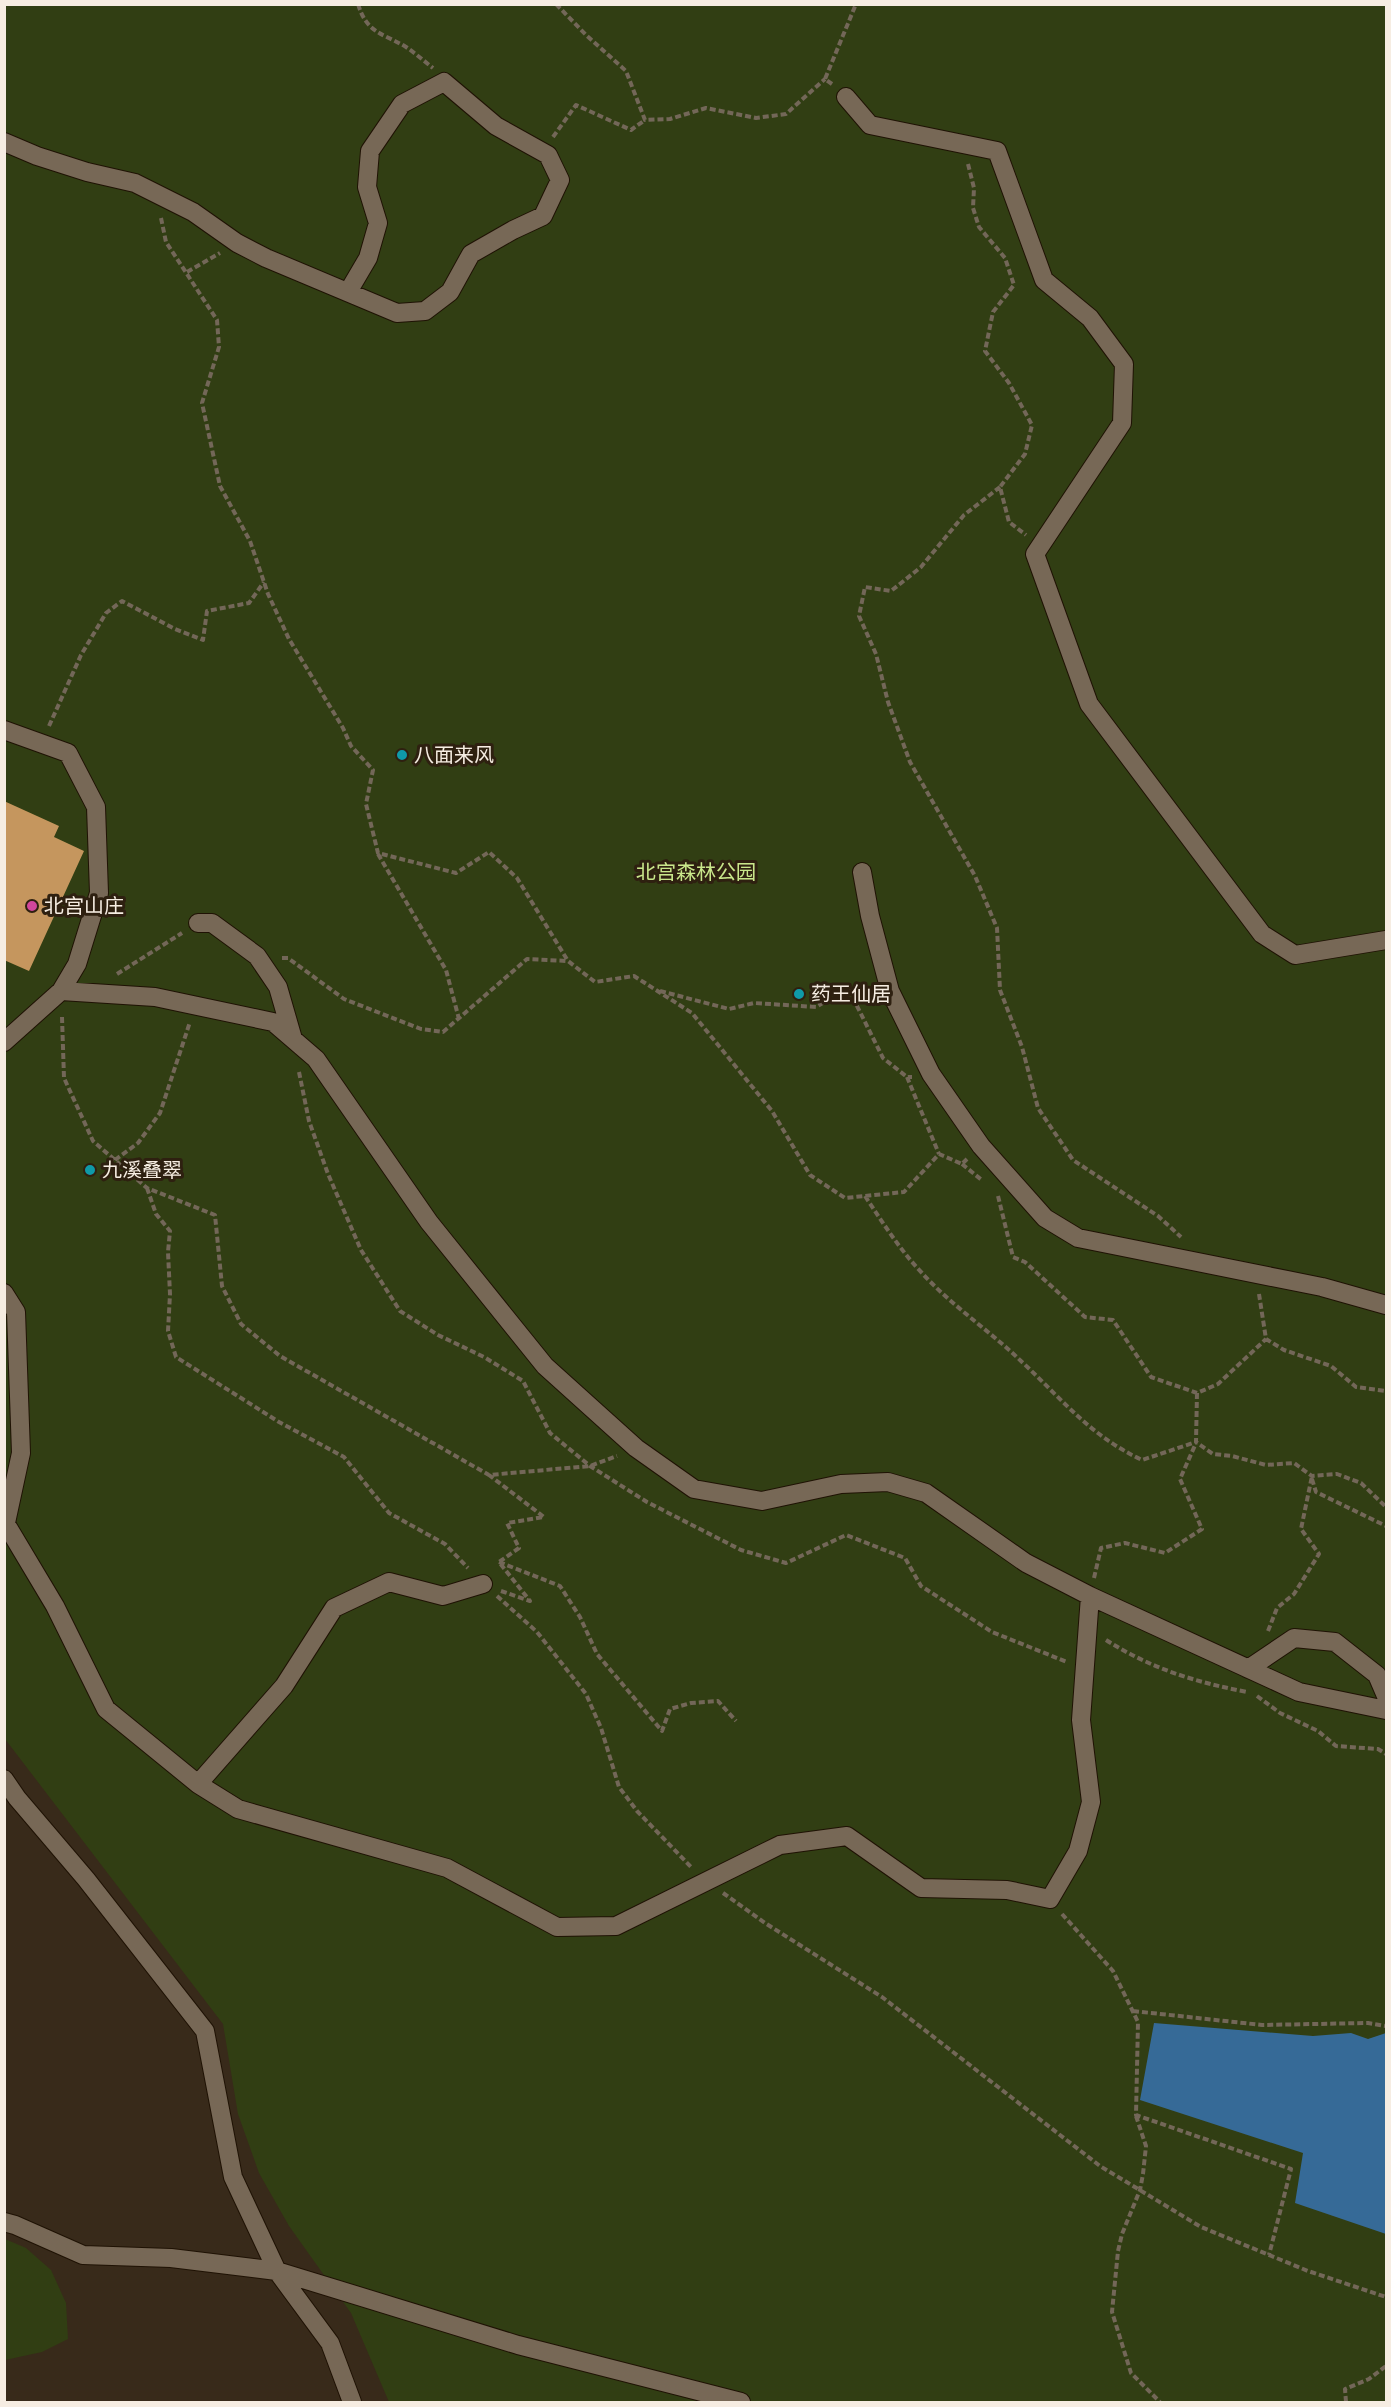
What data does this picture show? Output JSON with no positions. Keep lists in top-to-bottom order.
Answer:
{
  "parks": ["北宫森林公园"],
  "places": [
    "八面来风",
    "北宫山庄",
    "药王仙居",
    "九溪叠翠"
  ]
}
